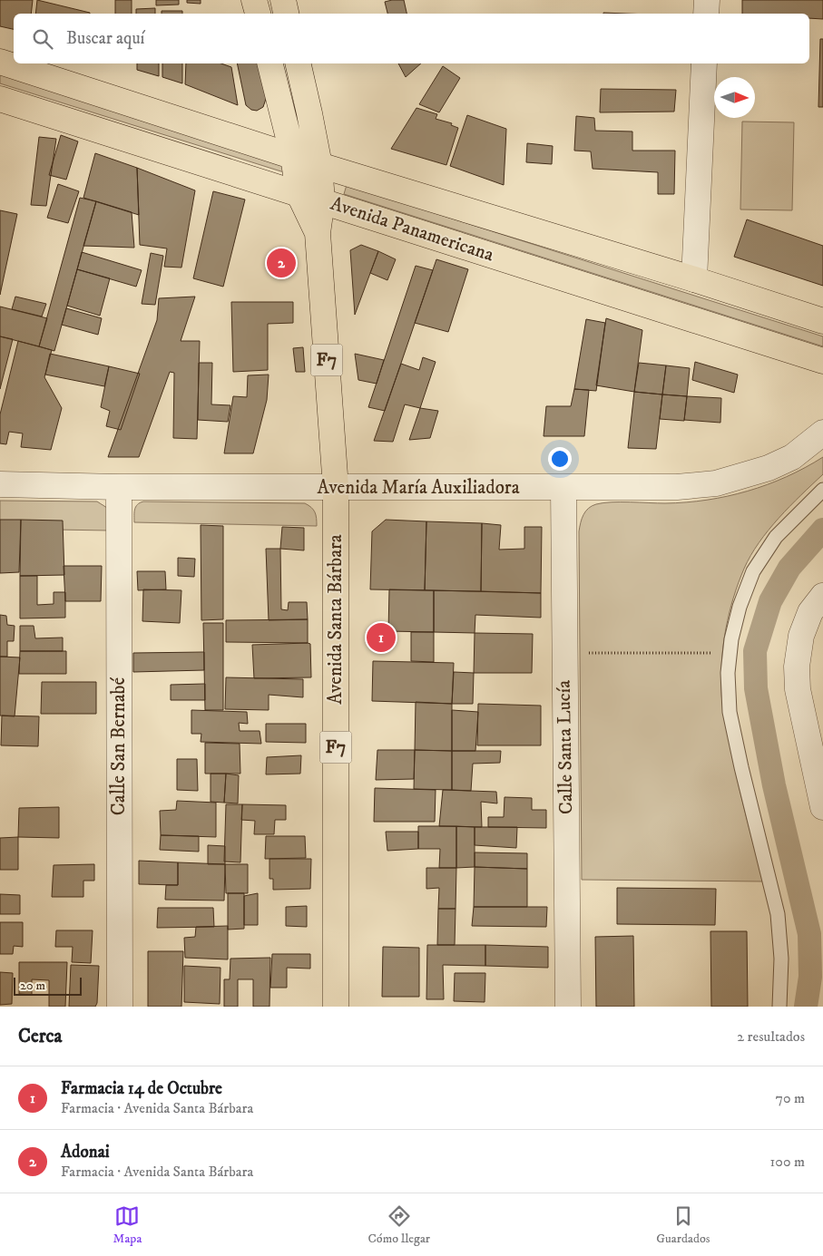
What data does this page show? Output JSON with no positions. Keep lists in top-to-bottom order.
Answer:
{
  "streets": {
    "main road": ["Avenida Panamericana", "F7", "Avenida Santa Bárbara"],
    "street": ["Avenida María Auxiliadora", "Calle San Bernabé", "Calle Santa Lucía"]
  },
  "crossings": [
    ["Avenida Panamericana", "F7"],
    ["F7", "Avenida Santa Bárbara"],
    ["Avenida María Auxiliadora", "Avenida Santa Bárbara"],
    ["Avenida María Auxiliadora", "Calle San Bernabé"],
    ["Avenida María Auxiliadora", "Calle Santa Lucía"]
  ],
  "scale_bar": "20 m",
  "north": "right",
  "page": {
    "search": "Buscar aquí",
    "pins": ["2", "1"],
    "scale": "20 m",
    "heading": ["Cerca", "2 resultados"],
    "list": [
      {
        "mark": "1",
        "name": "Farmacia 14 de Octubre",
        "note": "Farmacia · Avenida Santa Bárbara",
        "value": "70 m"
      },
      {
        "mark": "2",
        "name": "Adonai",
        "note": "Farmacia · Avenida Santa Bárbara",
        "value": "100 m"
      }
    ],
    "nav": ["Mapa", "Cómo llegar", "Guardados"]
  }
}
